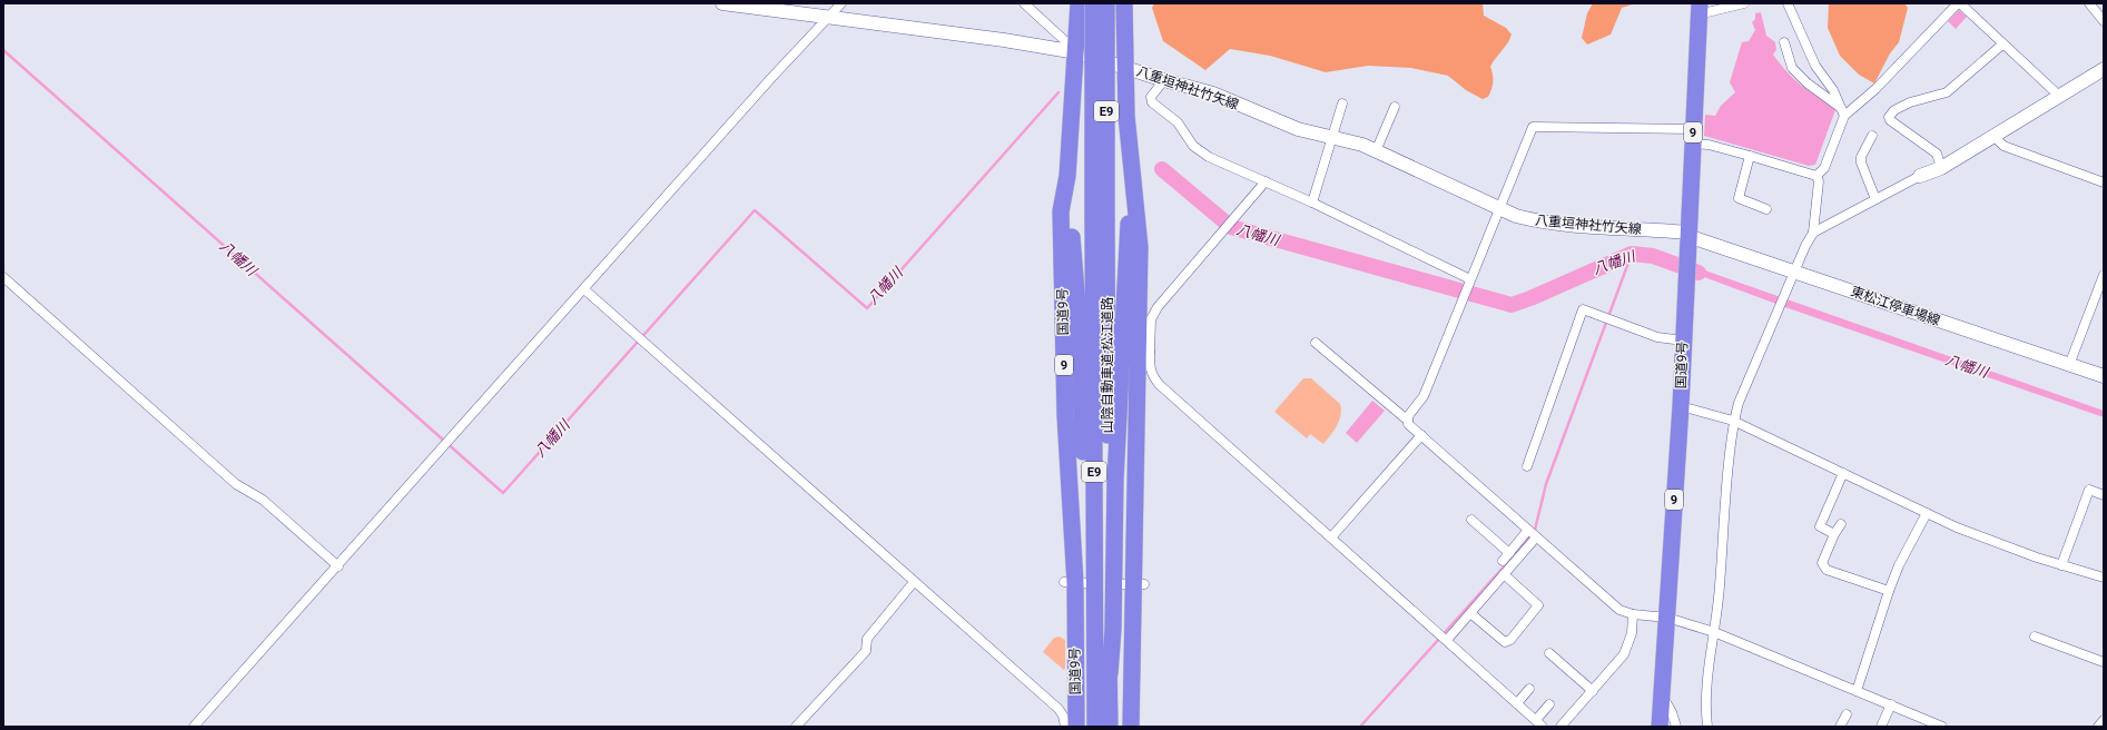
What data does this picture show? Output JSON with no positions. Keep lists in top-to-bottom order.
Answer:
{
  "streets": {
    "highway": [
      "E9",
      "9",
      "国道9号",
      "山陰自動車道;松江道路"
    ],
    "main road": ["八重垣神社竹矢線", "東松江停車場線"]
  },
  "crossings": [
    ["八重垣神社竹矢線", "東松江停車場線"],
    ["八重垣神社竹矢線", "国道9号"],
    ["東松江停車場線", "国道9号"]
  ],
  "water": ["八幡川"]
}
